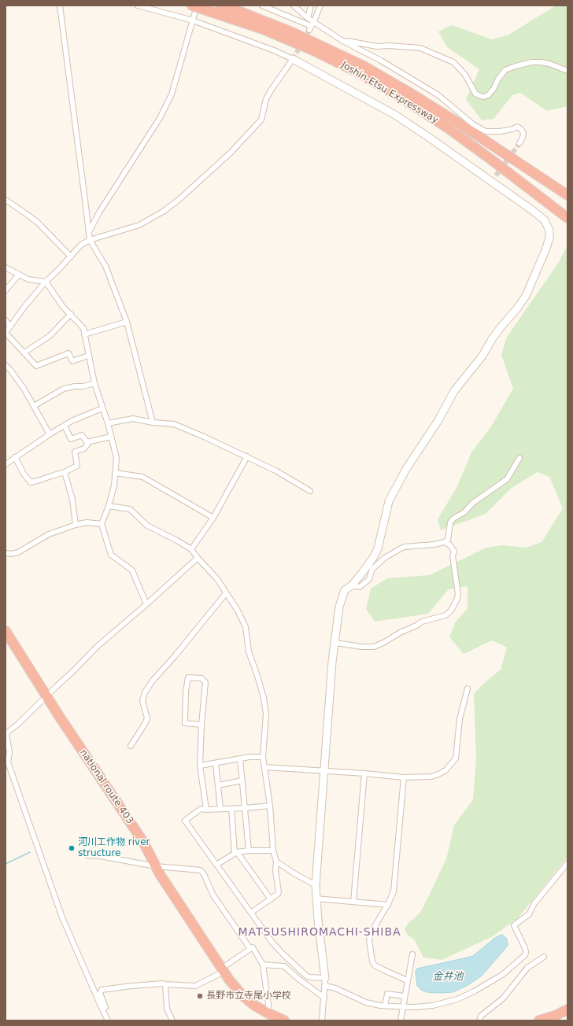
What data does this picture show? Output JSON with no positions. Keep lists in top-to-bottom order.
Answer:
{
  "streets": {
    "highway": ["Joshin-Etsu Expressway", "national route 403"]
  },
  "districts": ["MATSUSHIROMACHI-SHIBA"],
  "water": ["金井池"],
  "places": ["河川工作物 river structure", "長野市立寺尾小学校"]
}
